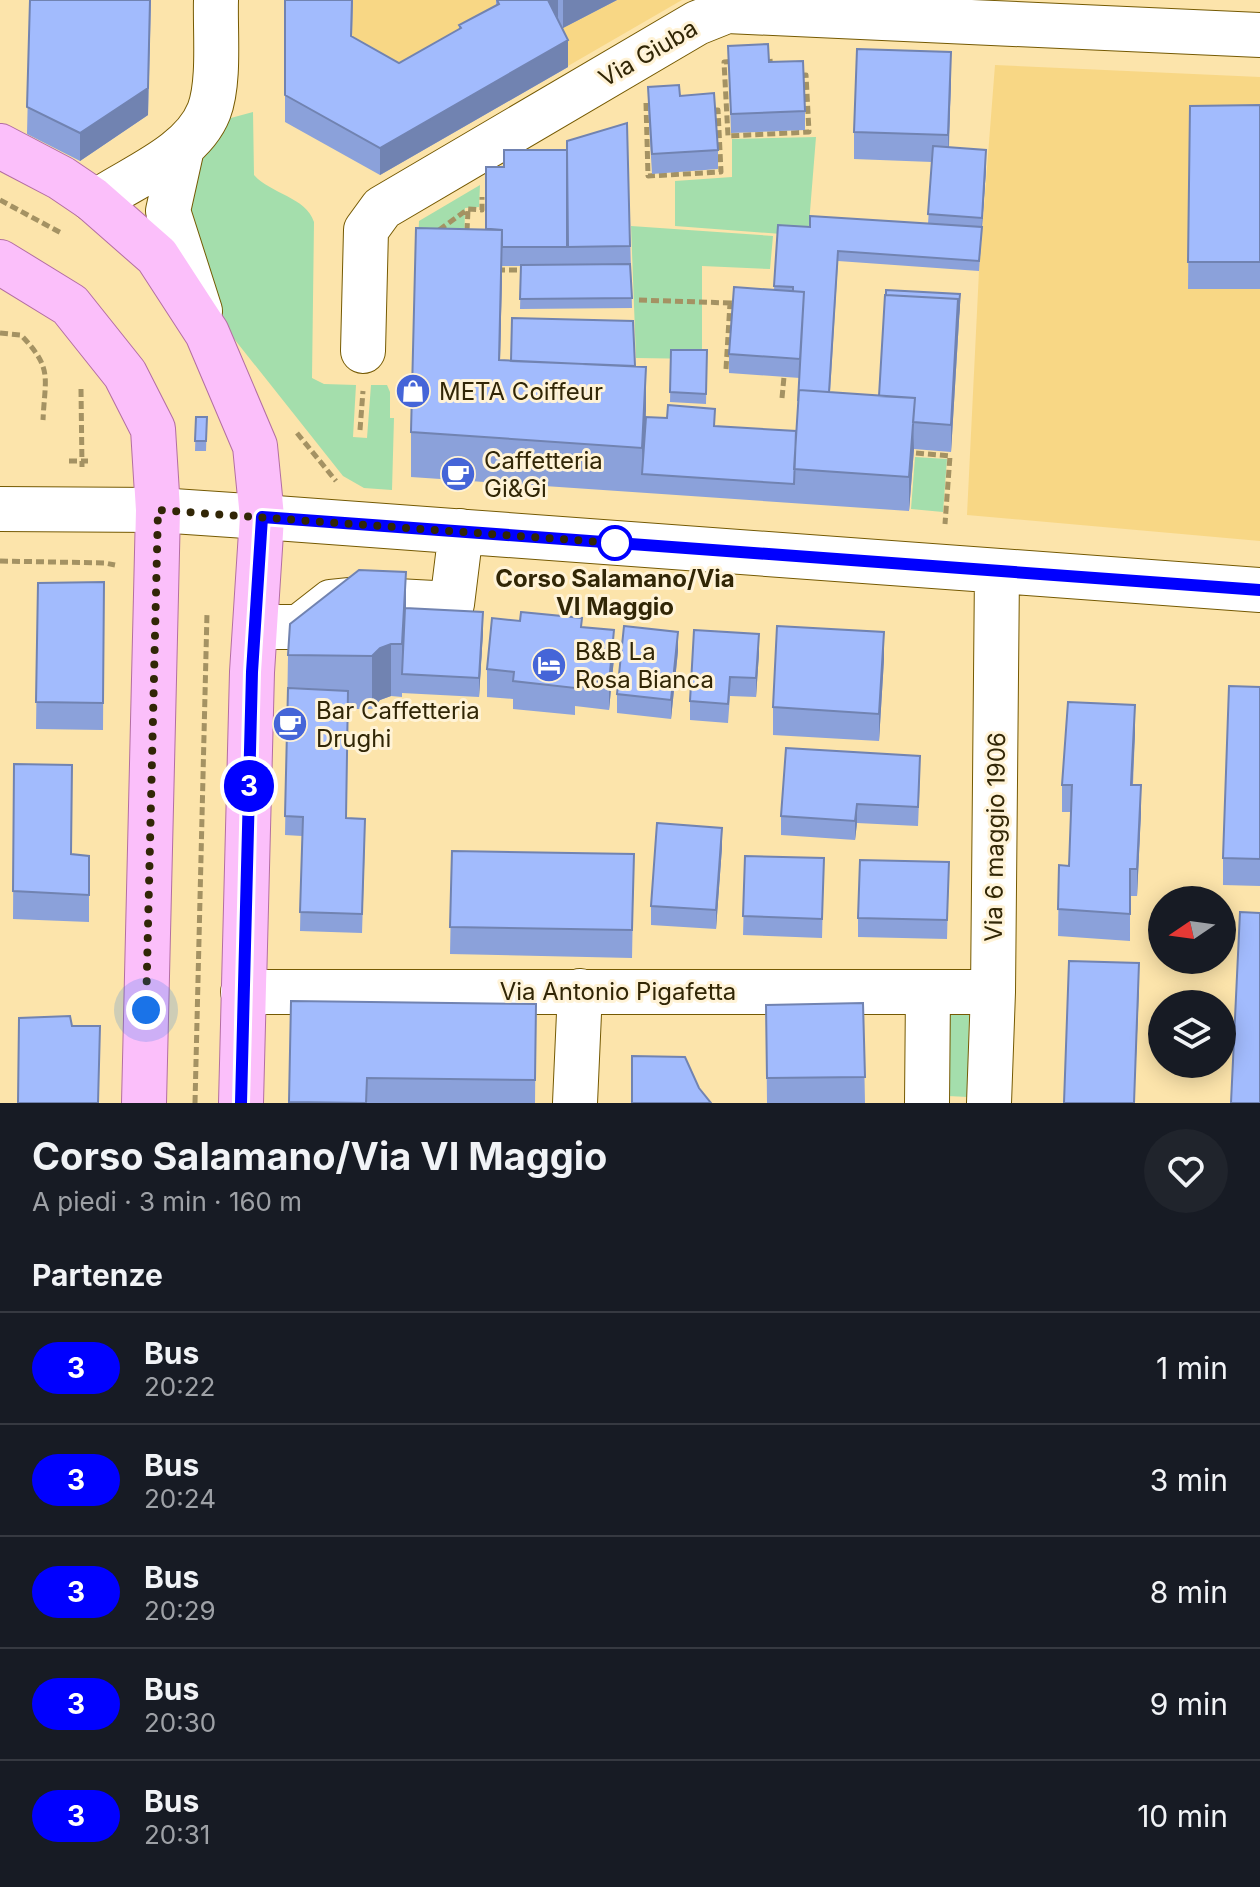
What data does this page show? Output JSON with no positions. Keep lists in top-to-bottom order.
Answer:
{
  "streets": {
    "street": ["Via Giuba", "Via 6 maggio 1906", "Via Antonio Pigafetta"]
  },
  "crossings": [
    ["Via 6 maggio 1906", "Via Antonio Pigafetta"]
  ],
  "places": {
    "shop": ["META Coiffeur"],
    "cafe": ["Caffetteria Gi&Gi", "Bar Caffetteria Drughi"],
    "other": ["Corso Salamano/Via VI Maggio"],
    "hotel": ["B&B La Rosa Bianca"]
  },
  "lines": ["bus line 3"],
  "north": "left",
  "page": {
    "on_map": "3",
    "heading": [
      ["Corso Salamano/Via VI Maggio", "A piedi · 3 min · 160 m"],
      "Partenze"
    ],
    "list": [
      {
        "mark": "3",
        "name": "Bus",
        "note": "20:22",
        "value": "1 min"
      },
      {
        "mark": "3",
        "name": "Bus",
        "note": "20:24",
        "value": "3 min"
      },
      {
        "mark": "3",
        "name": "Bus",
        "note": "20:29",
        "value": "8 min"
      },
      {
        "mark": "3",
        "name": "Bus",
        "note": "20:30",
        "value": "9 min"
      },
      {
        "mark": "3",
        "name": "Bus",
        "note": "20:31",
        "value": "10 min"
      }
    ]
  }
}
